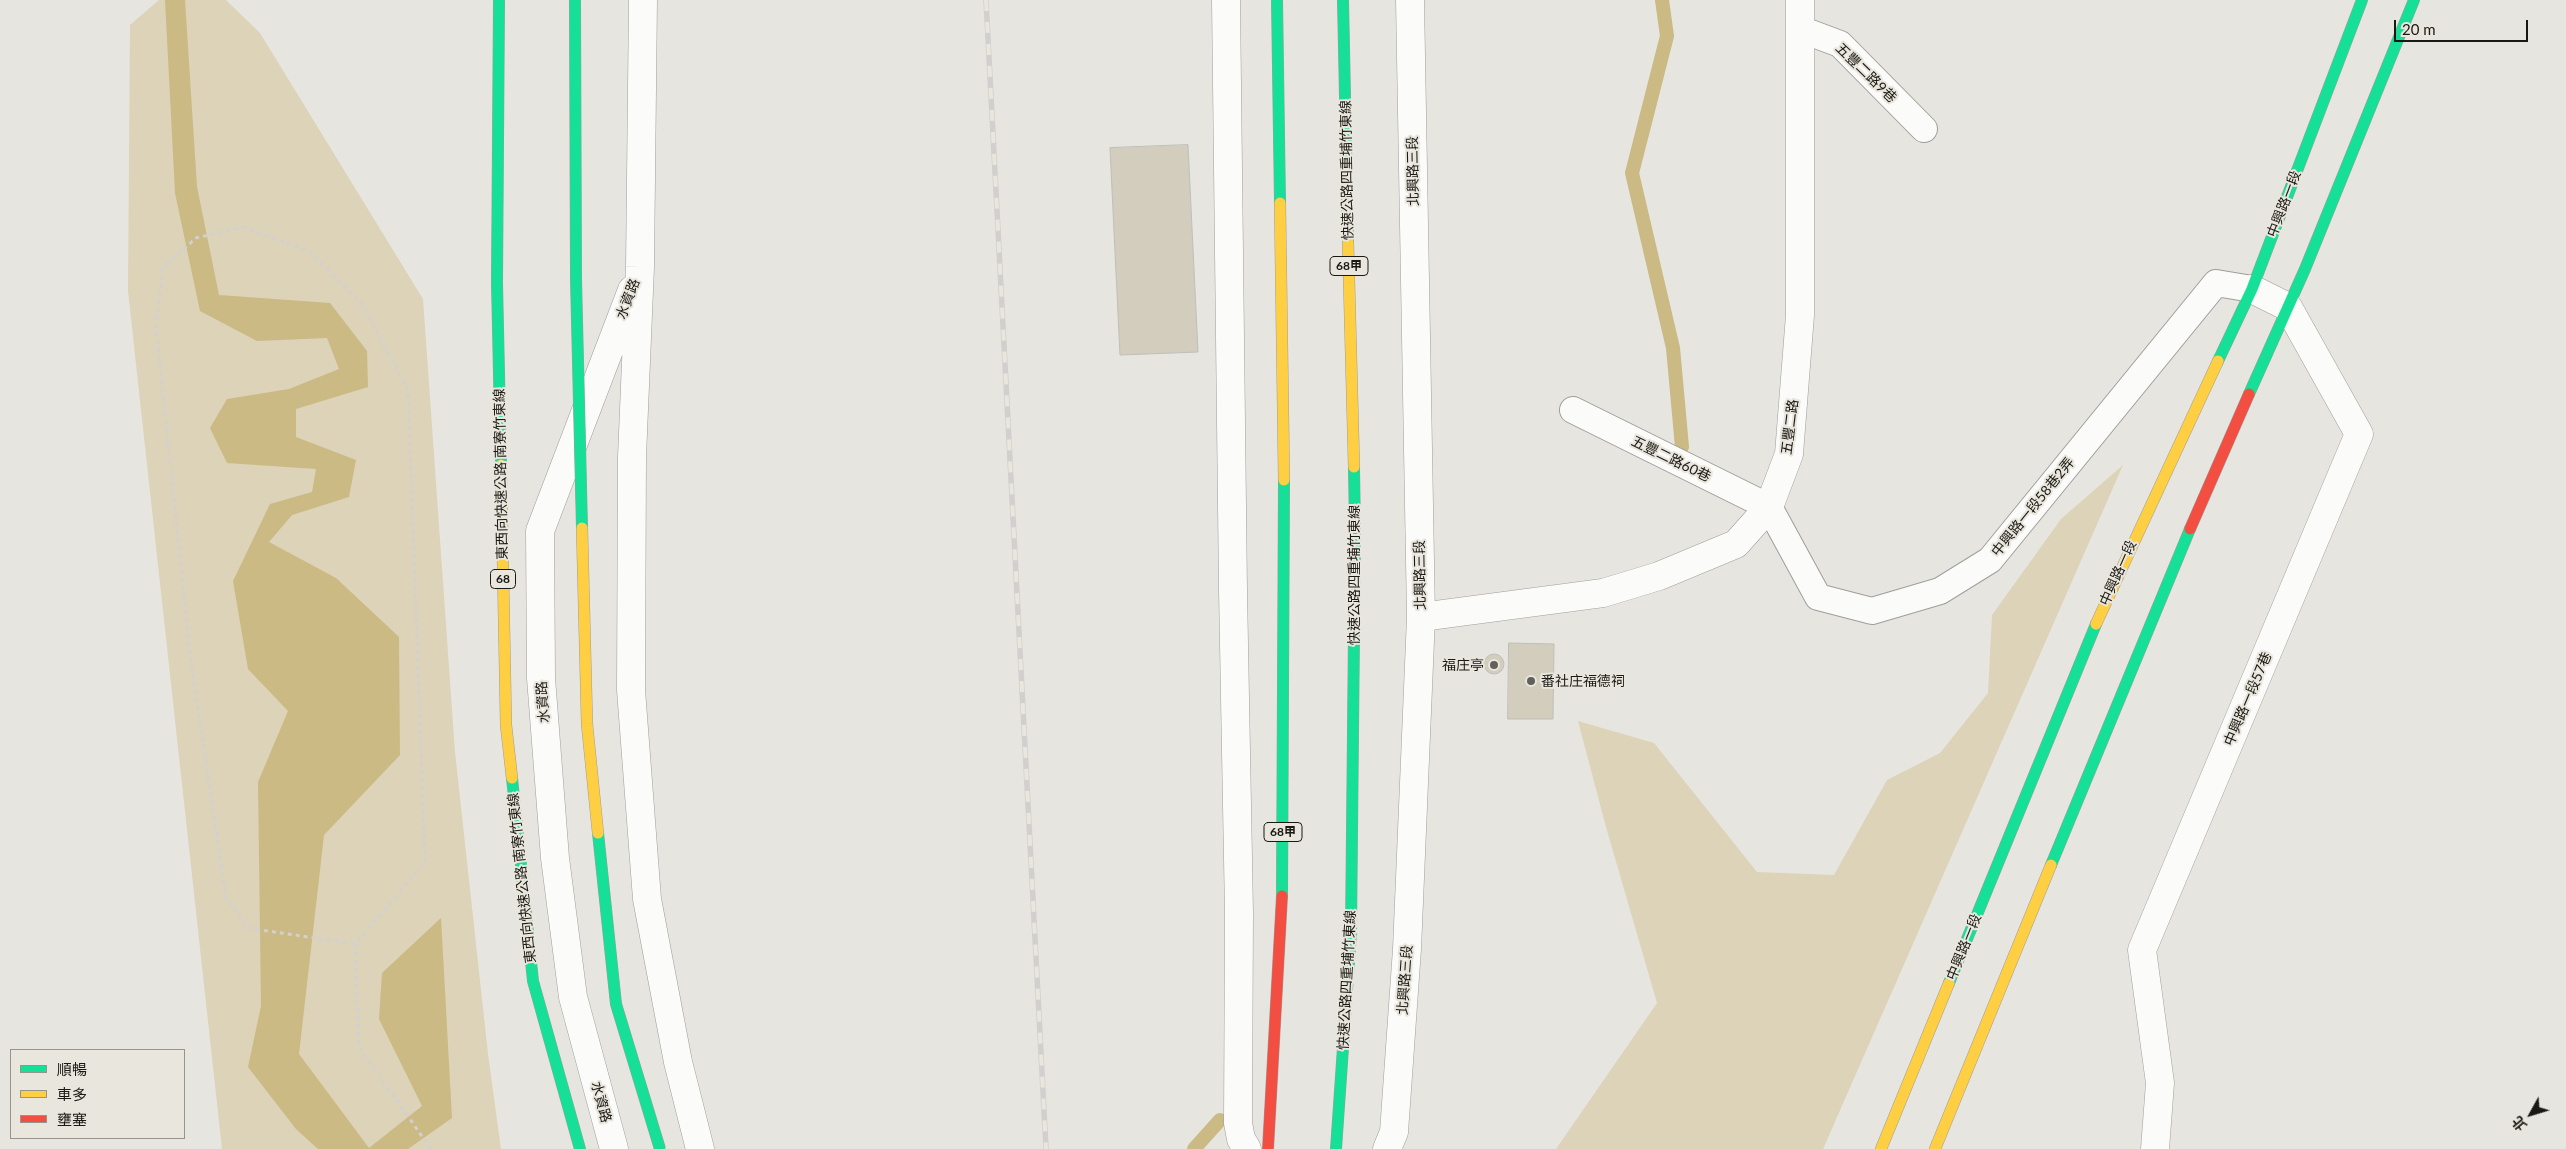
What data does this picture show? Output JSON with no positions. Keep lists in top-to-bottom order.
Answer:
{
  "streets": {
    "main road": [
      "快速公路四重埔竹東線",
      "中興路一段",
      "68甲",
      "東西向快速公路 南寮竹東線",
      "68"
    ],
    "street": [
      "北興路三段",
      "水資路",
      "五豐二路",
      "中興路一段57巷"
    ],
    "lane": ["五豐二路9巷", "五豐二路60巷", "中興路一段58巷2弄"]
  },
  "crossings": [
    ["五豐二路9巷", "五豐二路"],
    ["北興路三段", "五豐二路"],
    ["中興路一段", "中興路一段58巷2弄"],
    ["五豐二路", "五豐二路60巷"],
    ["五豐二路", "中興路一段58巷2弄"],
    ["五豐二路60巷", "中興路一段58巷2弄"]
  ],
  "places": ["福庄亭", "番社庄福德祠"],
  "legend": ["順暢", "車多", "壅塞"],
  "scale_bar": "20 m",
  "north": "bottom left"
}
